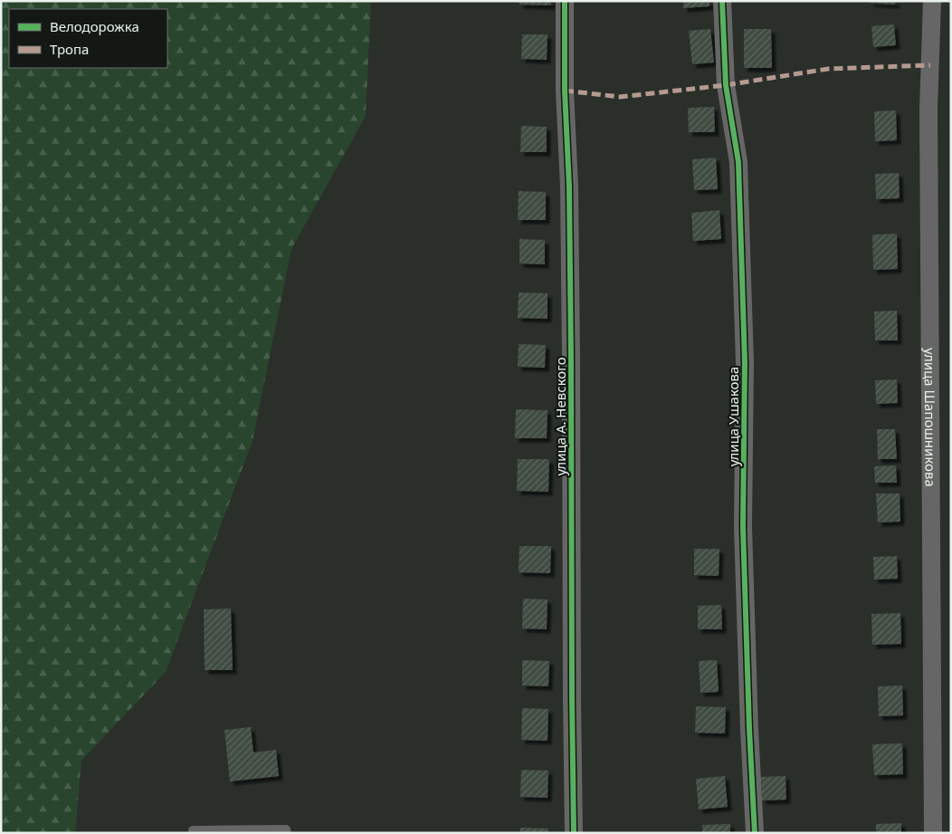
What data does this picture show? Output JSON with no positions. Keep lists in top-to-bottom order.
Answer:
{
  "streets": {
    "street": ["улица А. Невского", "улица Ушакова", "улица Шапошникова"]
  },
  "legend": ["Велодорожка", "Тропа"]
}
